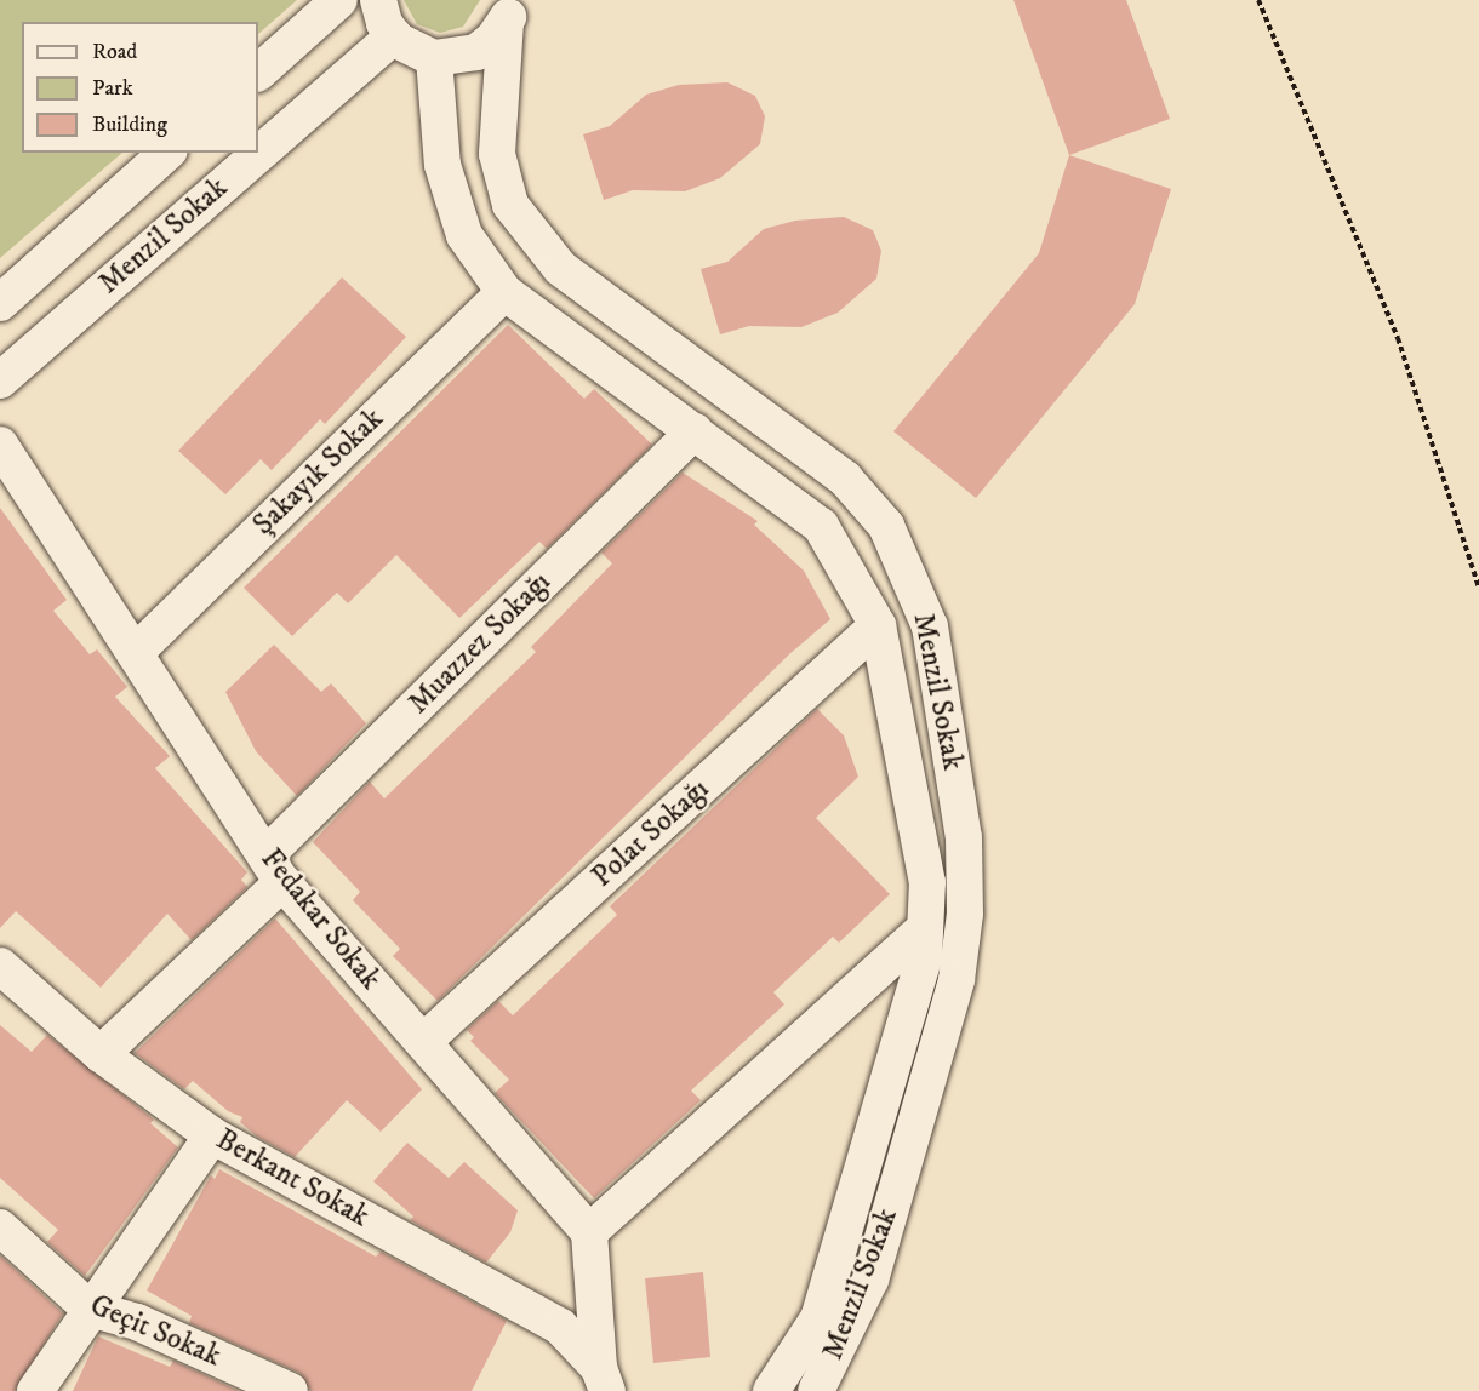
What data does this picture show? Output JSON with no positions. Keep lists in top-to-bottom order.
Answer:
{
  "streets": {
    "street": [
      "Menzil Sokak",
      "Şakayık Sokak",
      "Muazzez Sokağı",
      "Polat Sokağı",
      "Fedakar Sokak",
      "Berkant Sokak",
      "Geçit Sokak"
    ]
  },
  "crossings": [
    ["Menzil Sokak", "Şakayık Sokak"],
    ["Menzil Sokak", "Muazzez Sokağı"],
    ["Menzil Sokak", "Polat Sokağı"],
    ["Şakayık Sokak", "Fedakar Sokak"],
    ["Muazzez Sokağı", "Fedakar Sokak"],
    ["Muazzez Sokağı", "Berkant Sokak"],
    ["Polat Sokağı", "Fedakar Sokak"]
  ],
  "legend": ["Road", "Park", "Building"]
}
